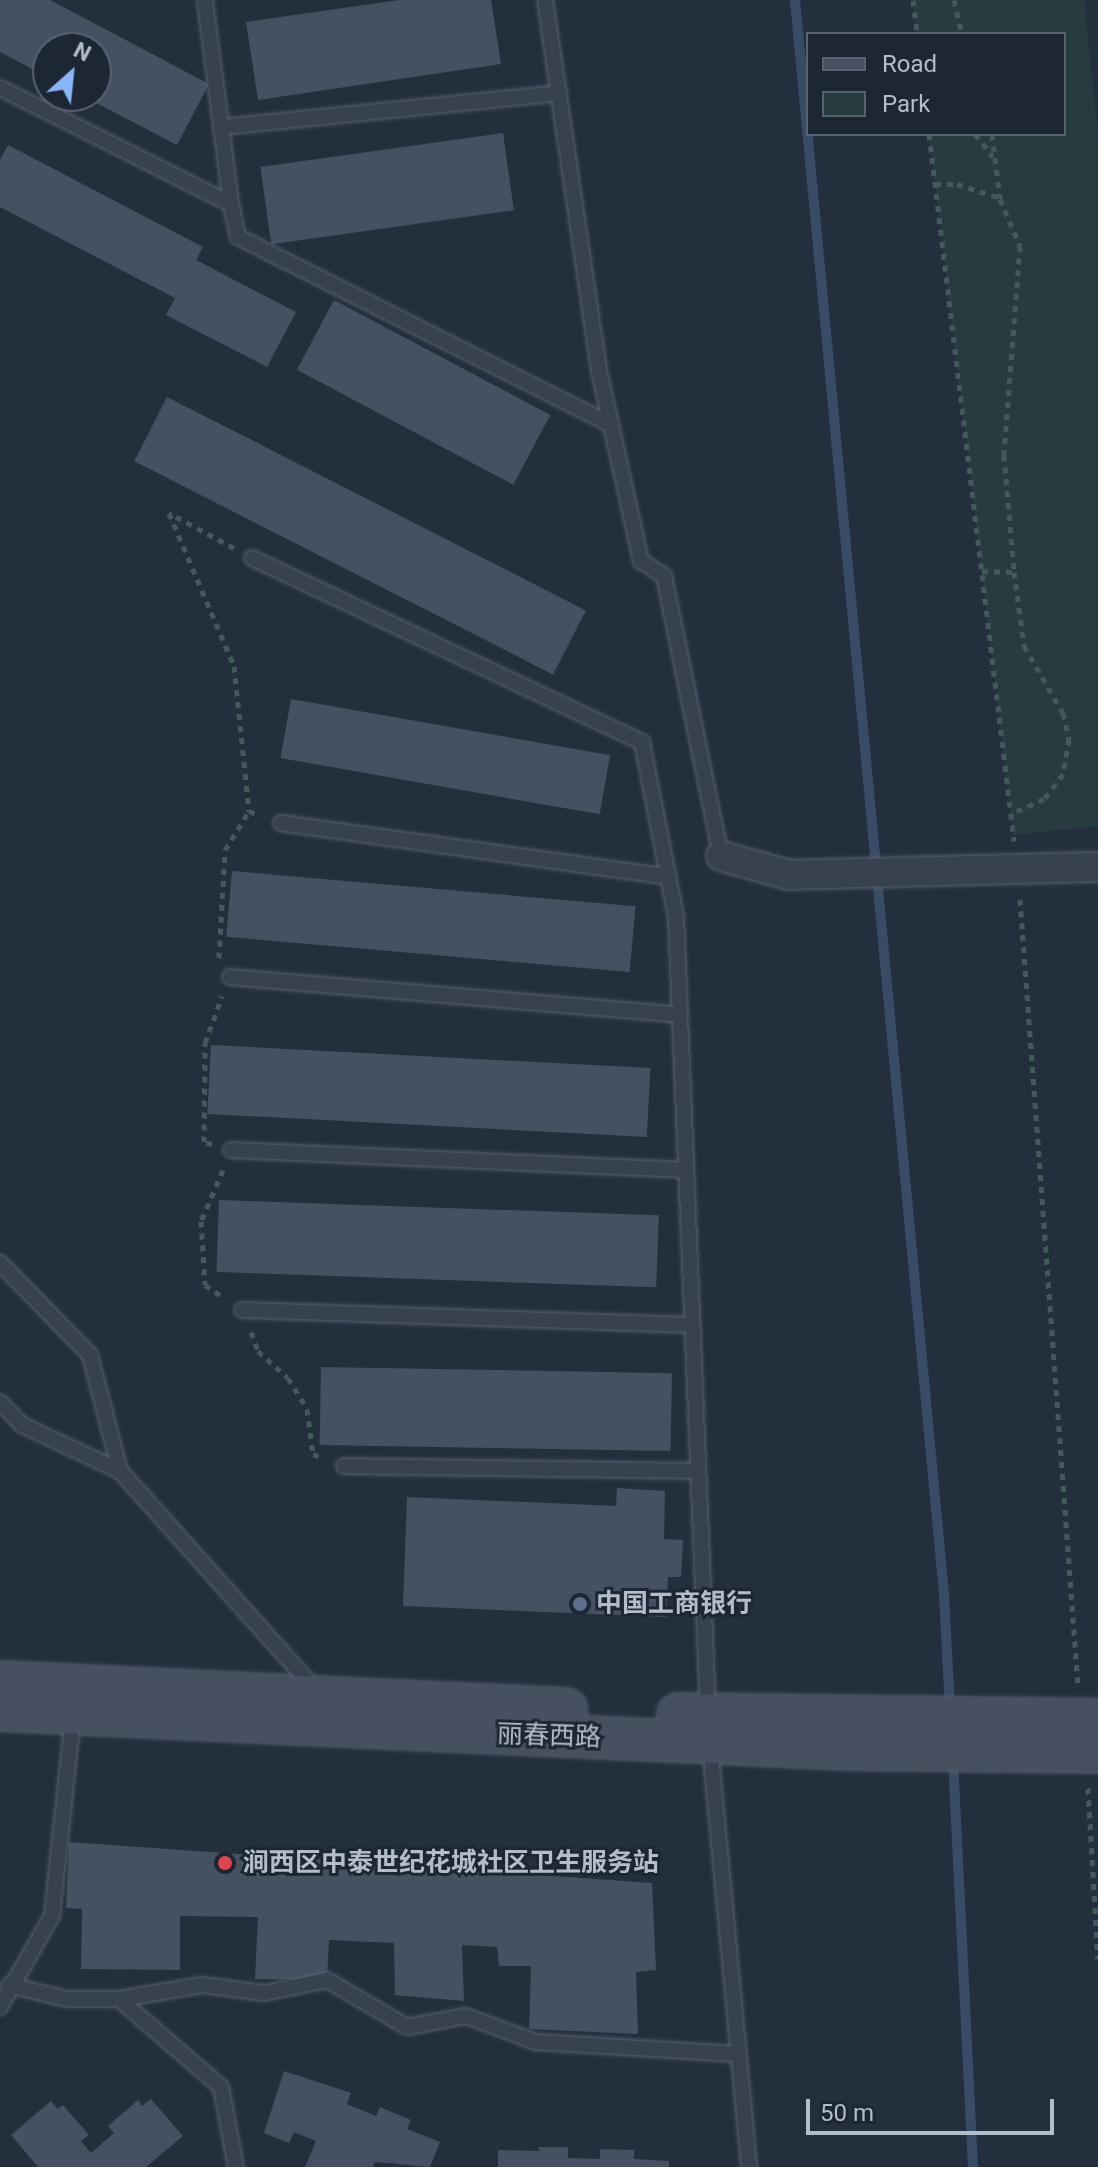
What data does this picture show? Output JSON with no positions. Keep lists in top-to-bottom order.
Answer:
{
  "streets": {
    "main road": ["丽春西路"]
  },
  "places": ["中国工商银行", "涧西区中泰世纪花城社区卫生服务站"],
  "legend": ["Road", "Park"],
  "scale_bar": "50 m",
  "north": "top right"
}
